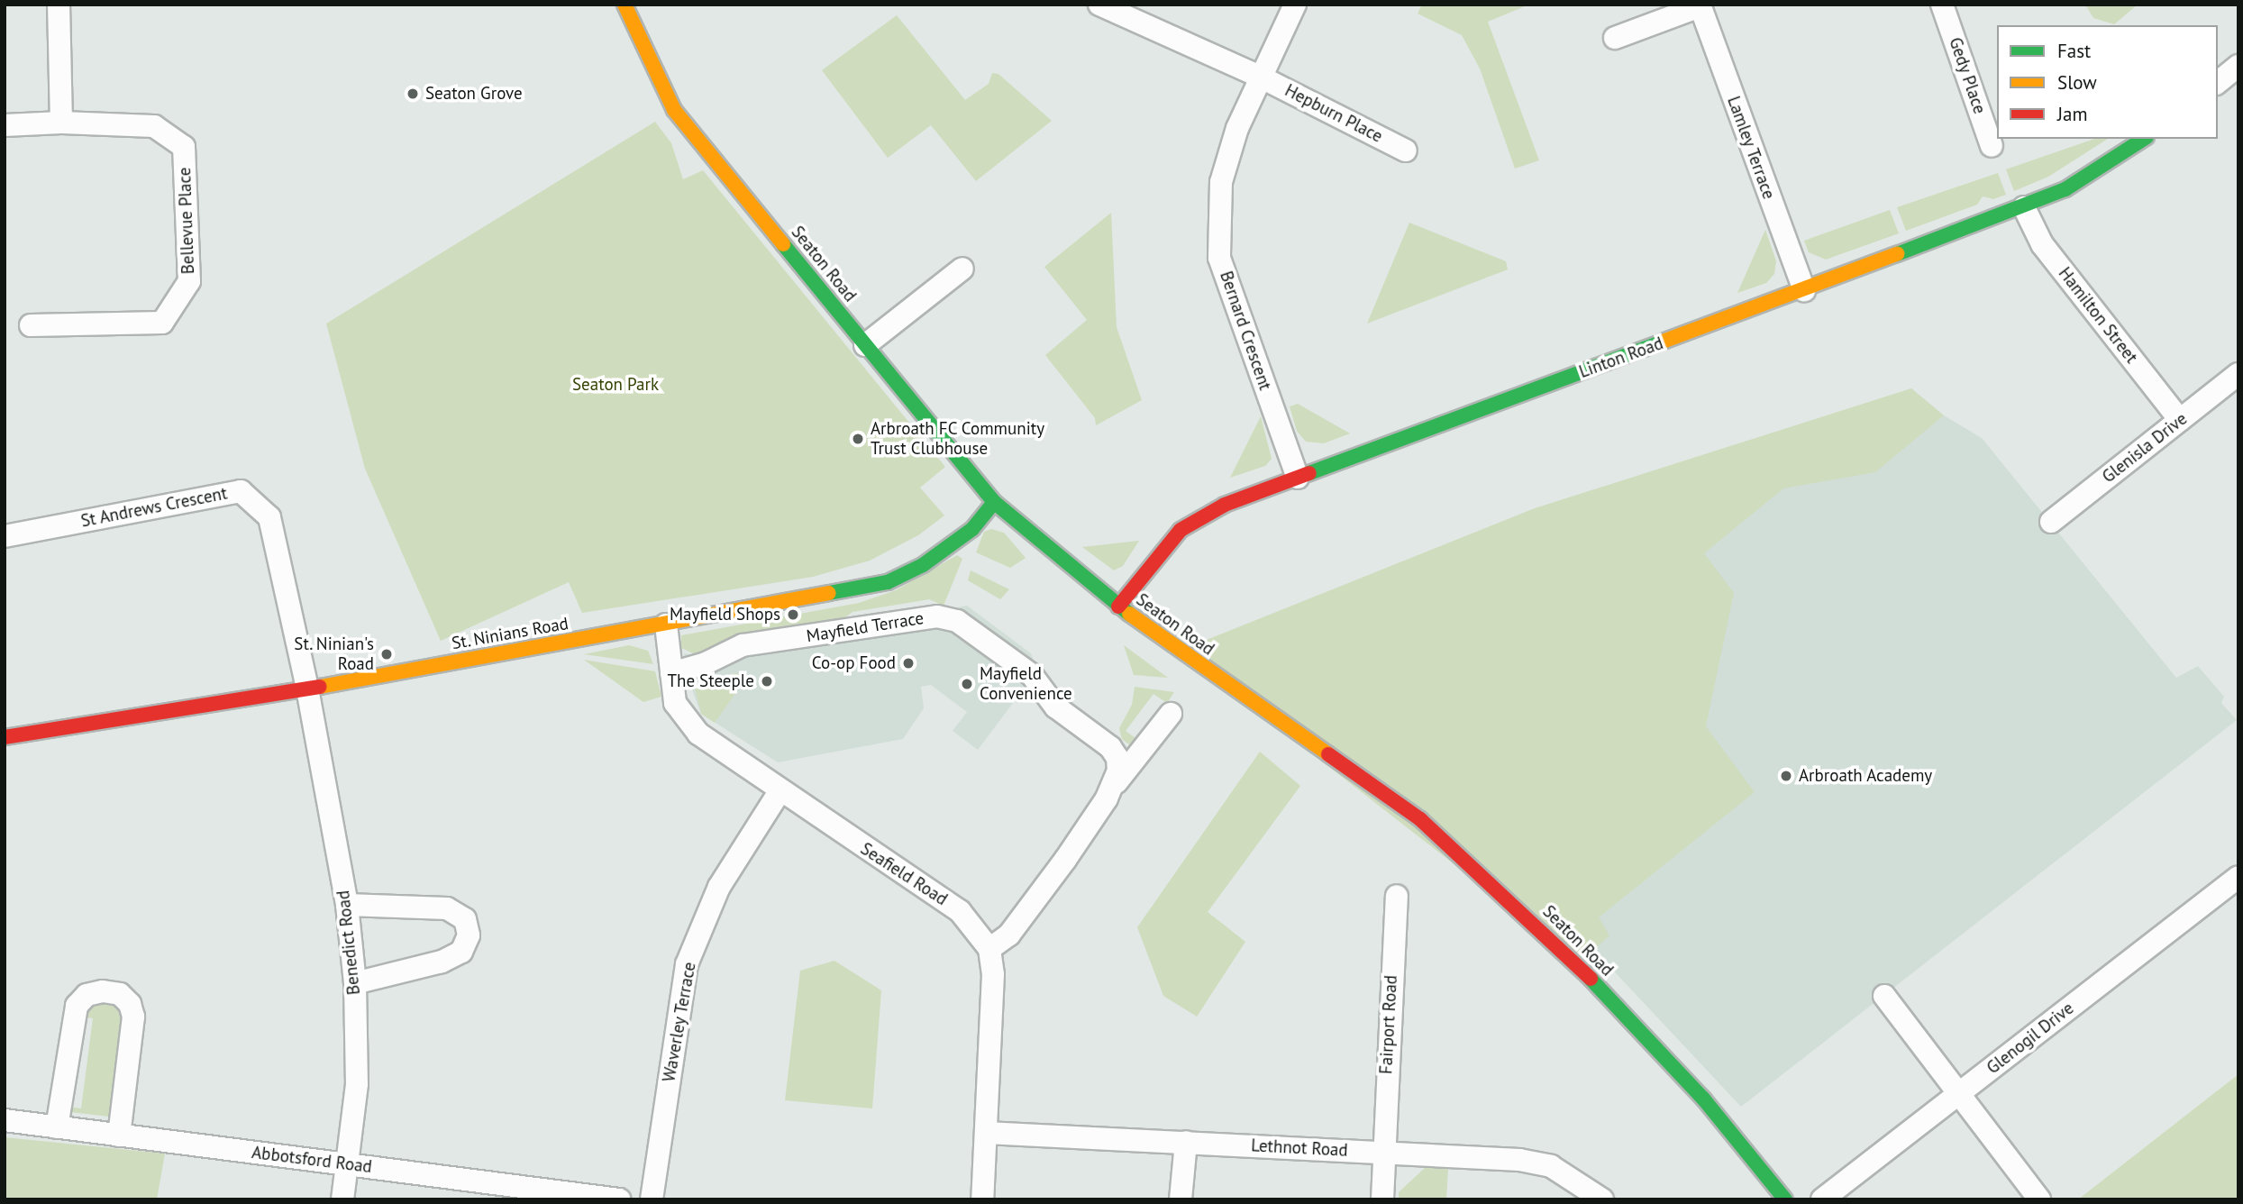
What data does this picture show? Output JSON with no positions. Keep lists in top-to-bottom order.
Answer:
{
  "streets": {
    "street": [
      "Gedy Place",
      "Hepburn Place",
      "Lamley Terrace",
      "Bellevue Place",
      "Seaton Road",
      "Hamilton Street",
      "Bernard Crescent",
      "Linton Road",
      "Glenisla Drive",
      "St Andrews Crescent",
      "Mayfield Terrace",
      "St. Ninians Road",
      "Seafield Road",
      "Benedict Road",
      "Waverley Terrace",
      "Fairport Road",
      "Glenogil Drive",
      "Lethnot Road",
      "Abbotsford Road"
    ]
  },
  "crossings": [
    ["Hepburn Place", "Bernard Crescent"],
    ["Lamley Terrace", "Linton Road"],
    ["Seaton Road", "Linton Road"],
    ["Seaton Road", "St. Ninians Road"],
    ["Hamilton Street", "Linton Road"],
    ["Hamilton Street", "Glenisla Drive"],
    ["Bernard Crescent", "Linton Road"],
    ["St Andrews Crescent", "St. Ninians Road"],
    ["St Andrews Crescent", "Benedict Road"],
    ["Mayfield Terrace", "Seafield Road"],
    ["St. Ninians Road", "Seafield Road"],
    ["St. Ninians Road", "Benedict Road"],
    ["Seafield Road", "Waverley Terrace"],
    ["Benedict Road", "Abbotsford Road"],
    ["Fairport Road", "Lethnot Road"]
  ],
  "parks": ["Seaton Park"],
  "places": [
    "Seaton Grove",
    "Arbroath FC Community Trust Clubhouse",
    "Mayfield Shops",
    "St. Ninian's Road",
    "Co-op Food",
    "The Steeple",
    "Mayfield Convenience",
    "Arbroath Academy"
  ],
  "legend": ["Fast", "Slow", "Jam"]
}
